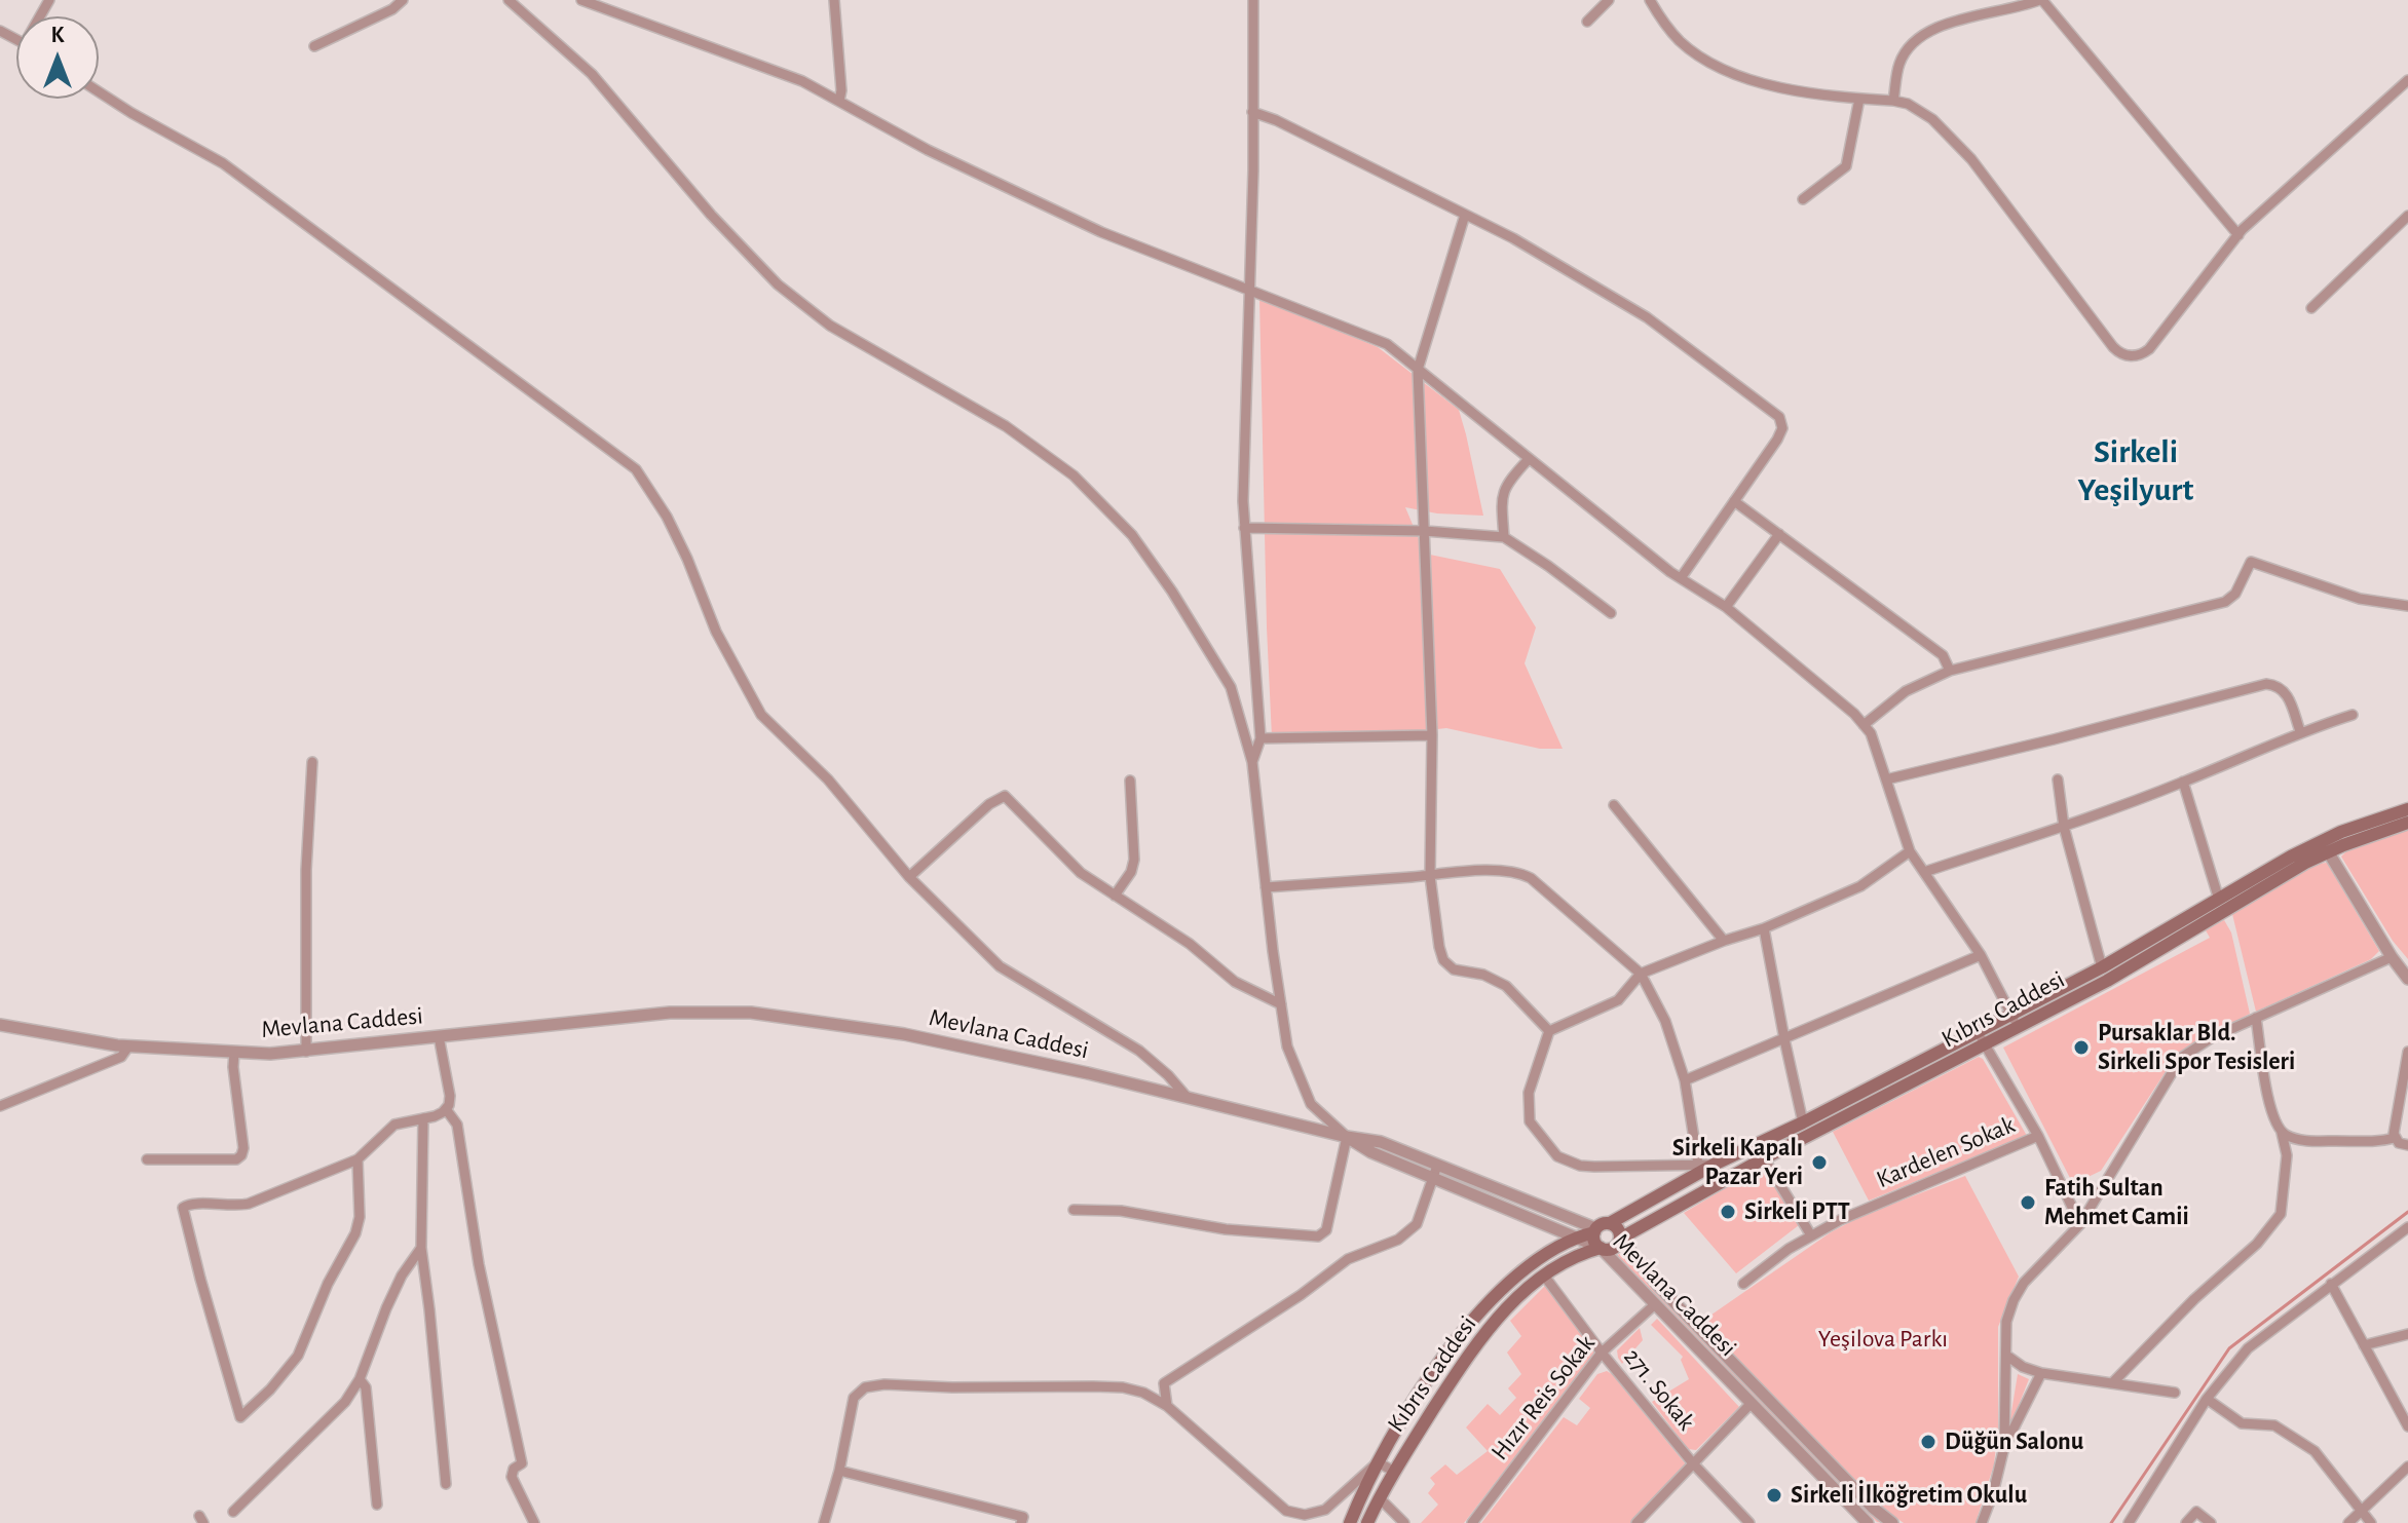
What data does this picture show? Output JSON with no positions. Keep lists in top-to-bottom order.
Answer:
{
  "streets": {
    "main road": ["Kıbrıs Caddesi"],
    "street": [
      "Mevlana Caddesi",
      "Kardelen Sokak",
      "271. Sokak",
      "Hızır Reis Sokak"
    ]
  },
  "crossings": [
    ["Kıbrıs Caddesi", "Mevlana Caddesi"],
    ["Kıbrıs Caddesi", "271. Sokak"],
    ["Mevlana Caddesi", "Hızır Reis Sokak"],
    ["271. Sokak", "Hızır Reis Sokak"]
  ],
  "districts": ["Sirkeli Yeşilyurt"],
  "parks": ["Yeşilova Parkı"],
  "places": [
    "Pursaklar Bld. Sirkeli Spor Tesisleri",
    "Sirkeli Kapalı Pazar Yeri",
    "Fatih Sultan Mehmet Camii",
    "Sirkeli PTT",
    "Düğün Salonu",
    "Sirkeli İlköğretim Okulu"
  ],
  "north": "top"
}
